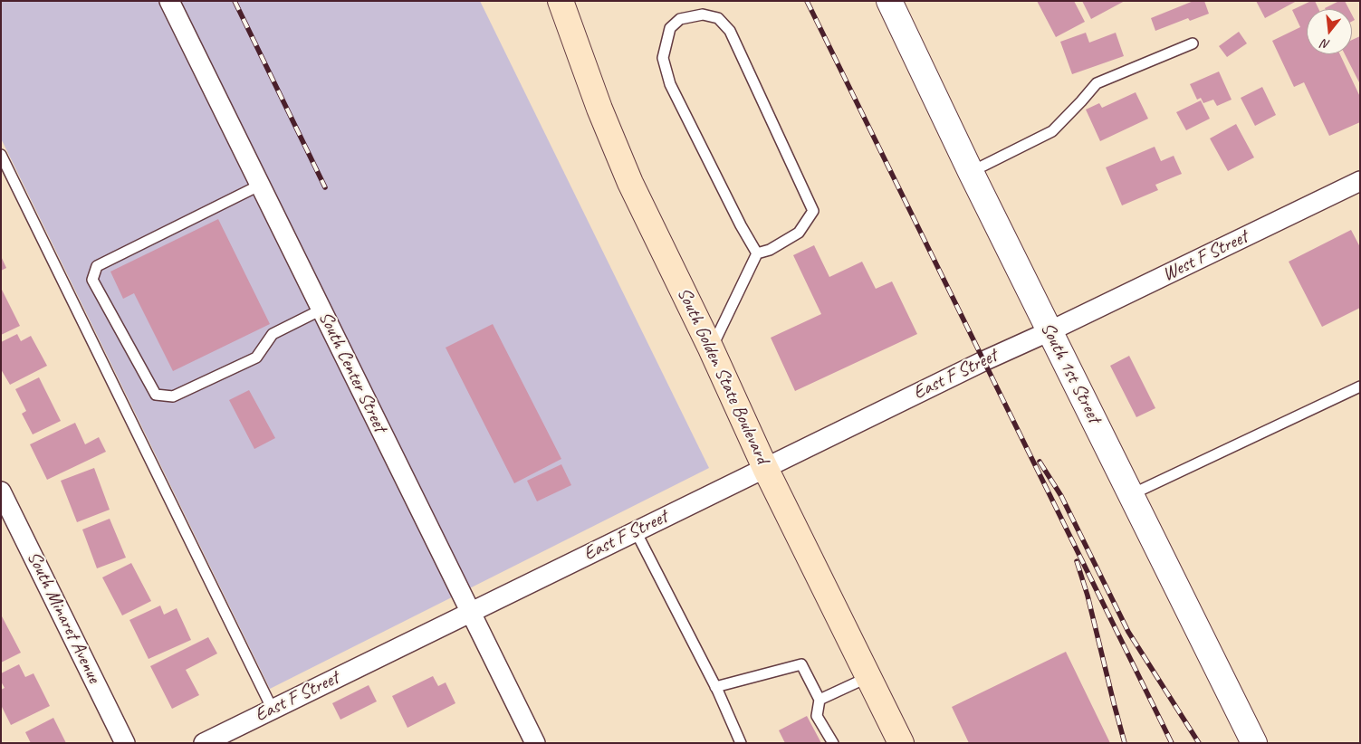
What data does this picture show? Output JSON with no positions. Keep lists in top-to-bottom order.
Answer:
{
  "streets": {
    "main road": ["South Golden State Boulevard"],
    "street": [
      "West F Street",
      "South Center Street",
      "South 1st Street",
      "East F Street",
      "South Minaret Avenue"
    ]
  },
  "crossings": [
    ["West F Street", "South 1st Street"],
    ["West F Street", "East F Street"],
    ["South Center Street", "East F Street"],
    ["South 1st Street", "East F Street"],
    ["East F Street", "South Golden State Boulevard"]
  ],
  "north": "bottom"
}
